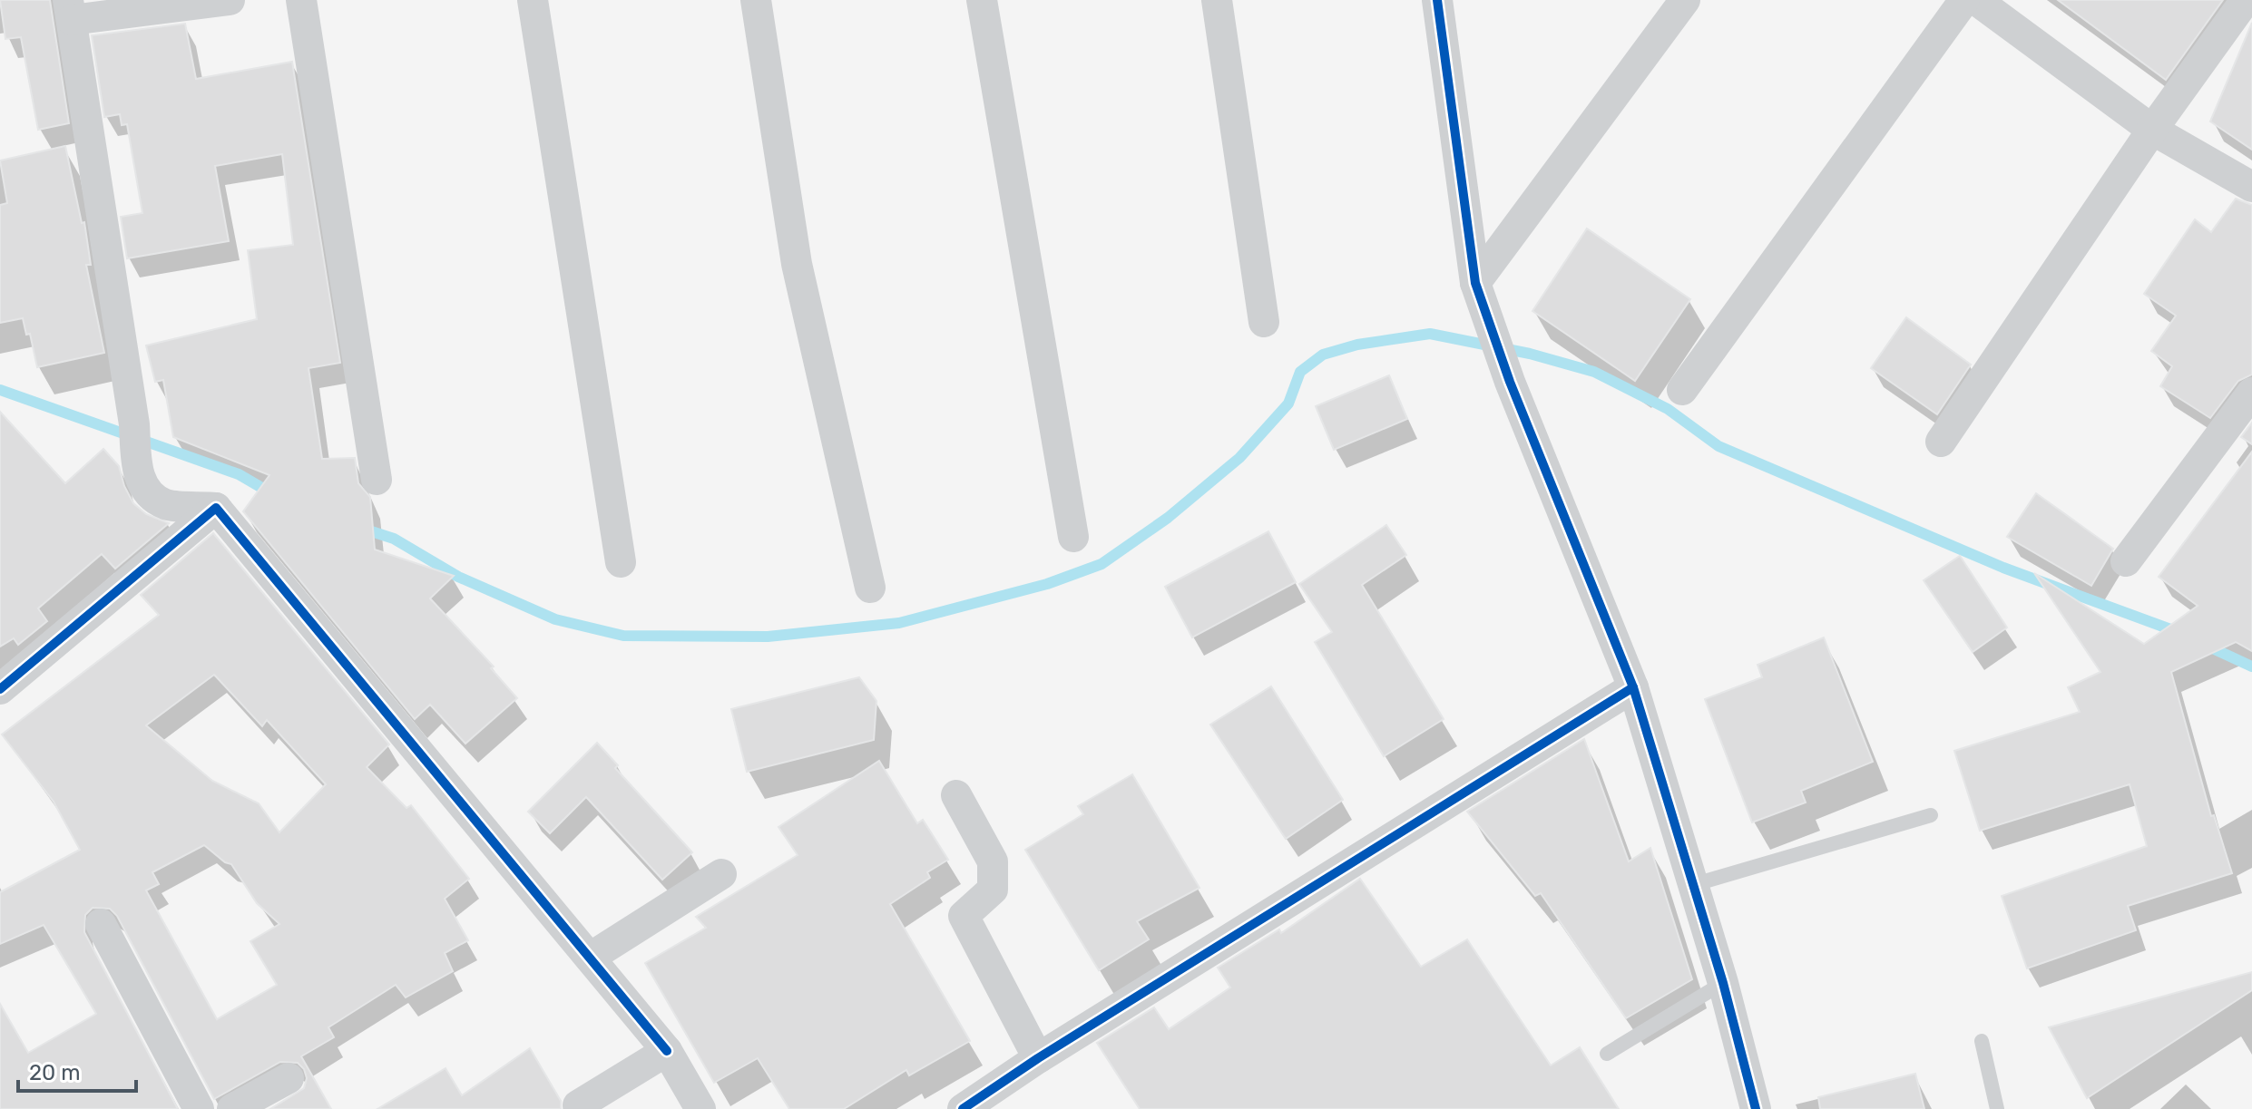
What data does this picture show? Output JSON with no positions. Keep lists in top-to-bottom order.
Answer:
{
  "scale_bar": "20 m"
}
